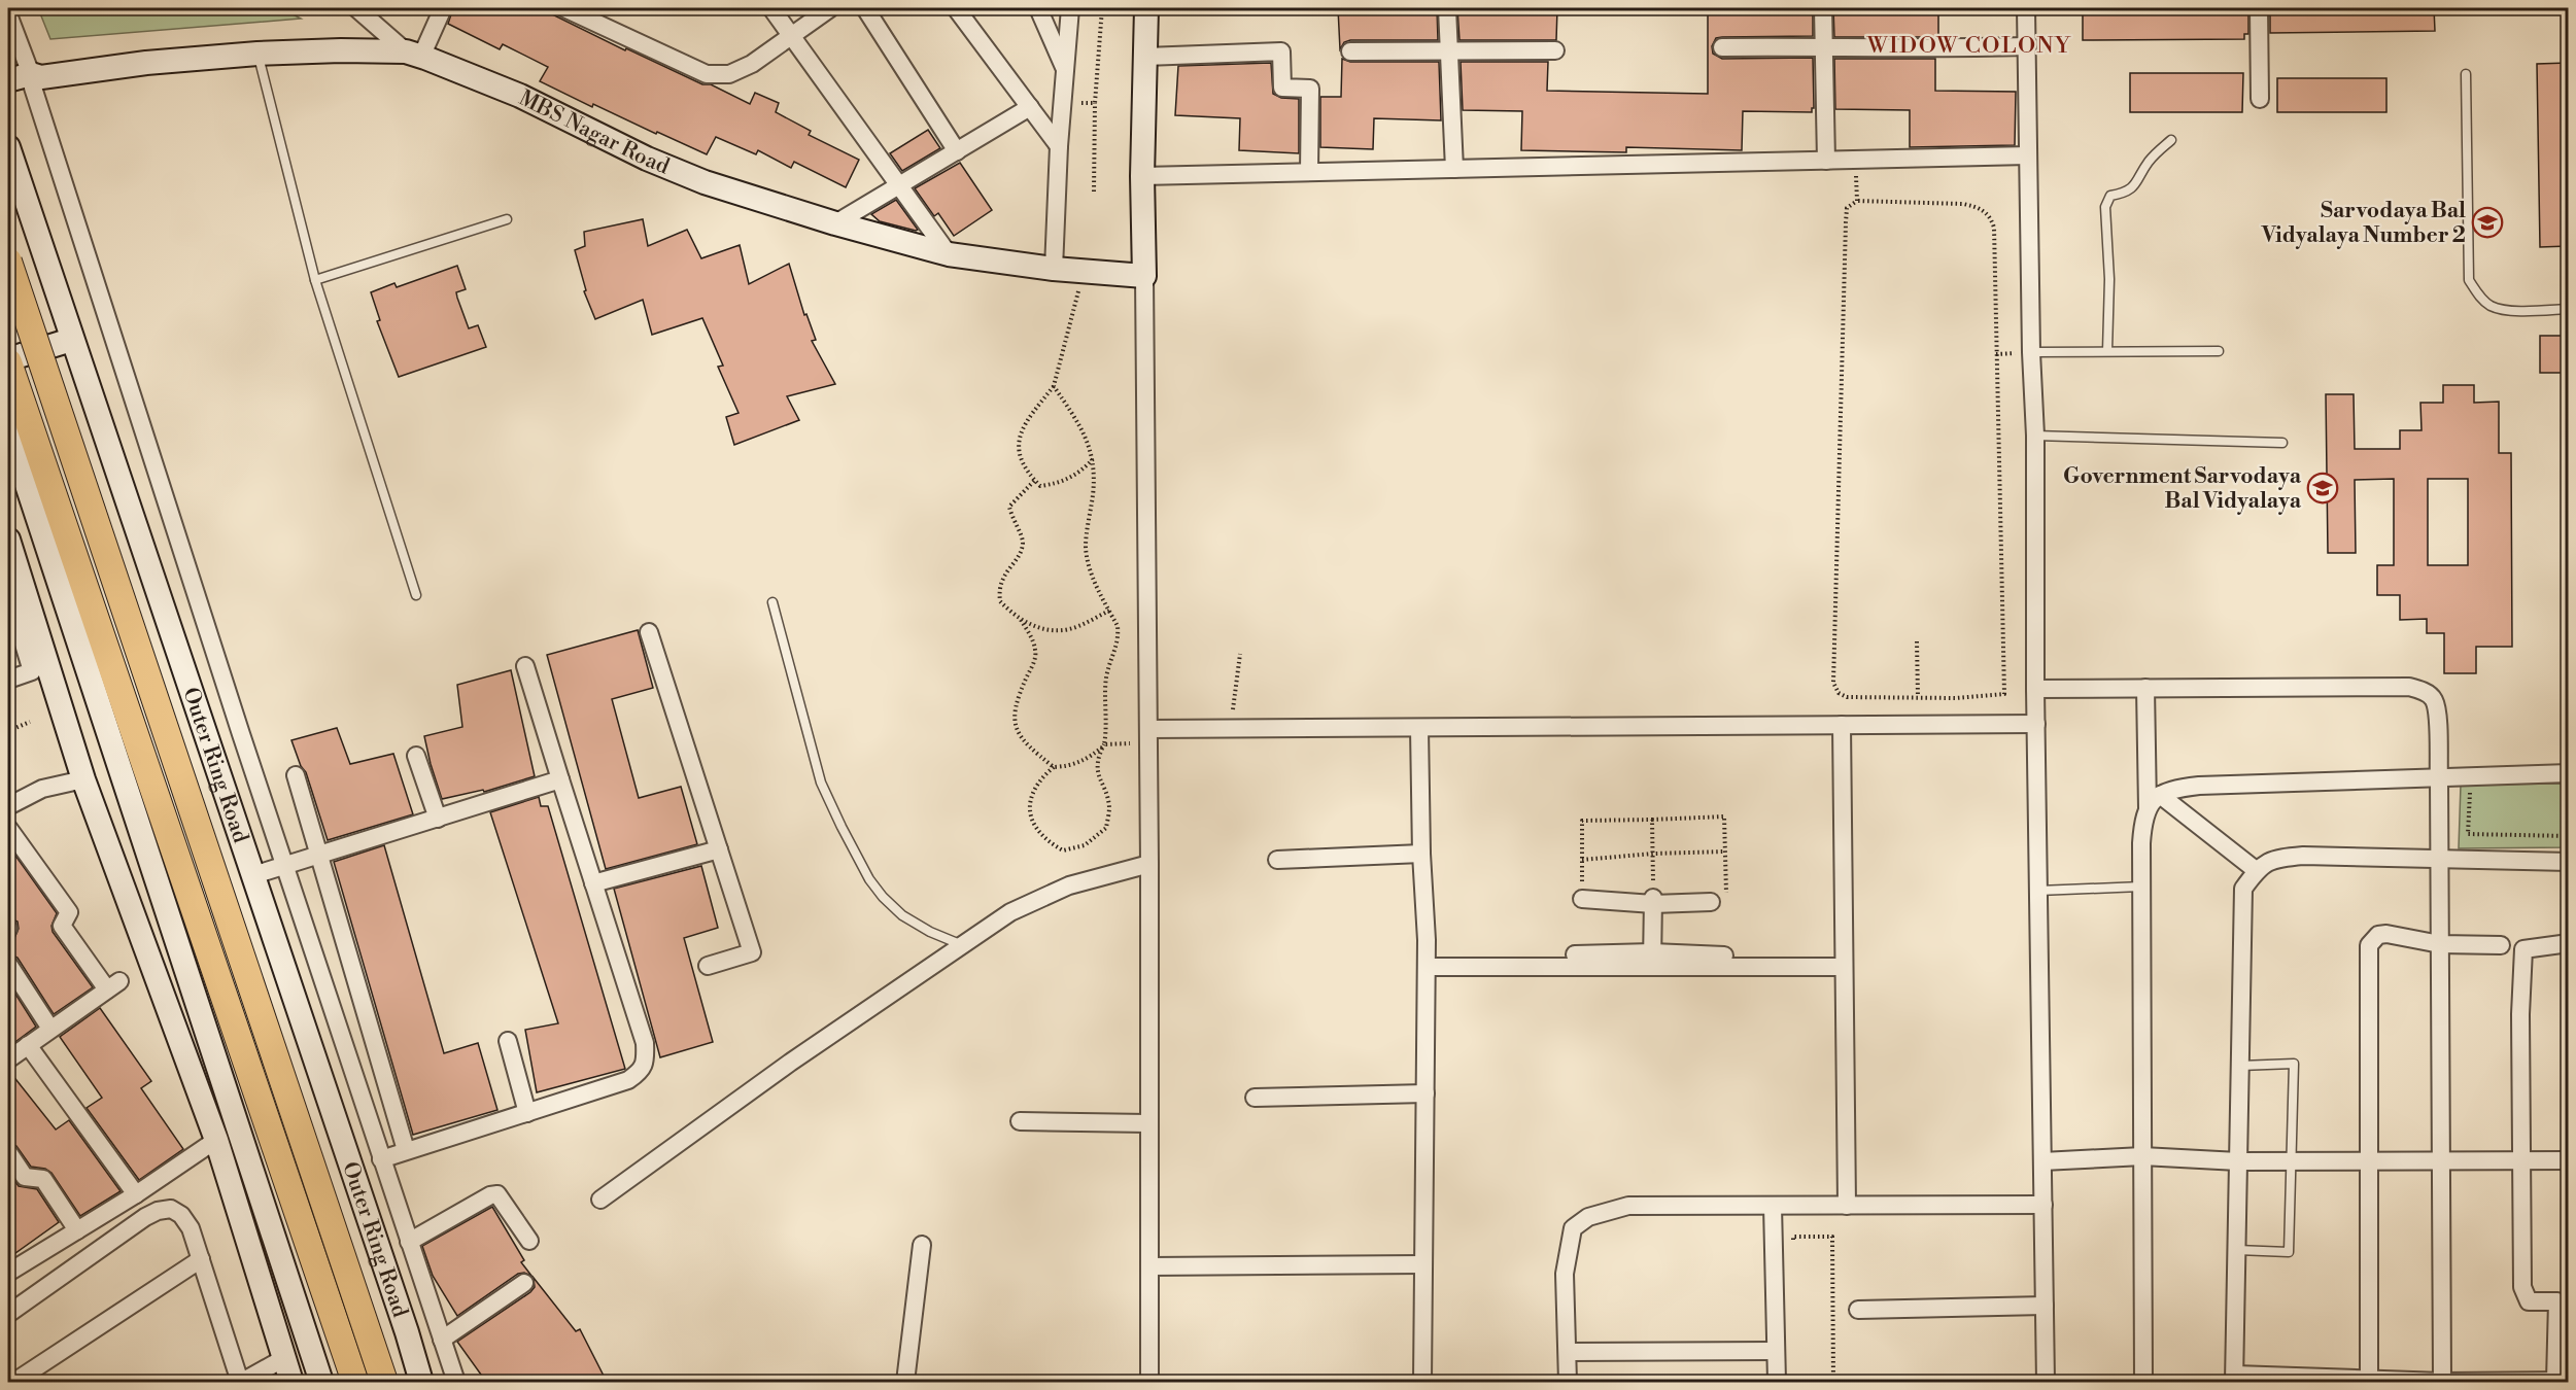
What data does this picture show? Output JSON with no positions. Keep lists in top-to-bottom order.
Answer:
{
  "streets": {
    "main road": ["Outer Ring Road"],
    "street": ["MBS Nagar Road"]
  },
  "districts": ["WIDOW COLONY"],
  "places": {
    "school or university": ["Sarvodaya Bal Vidyalaya Number 2", "Government Sarvodaya Bal Vidyalaya"]
  }
}
